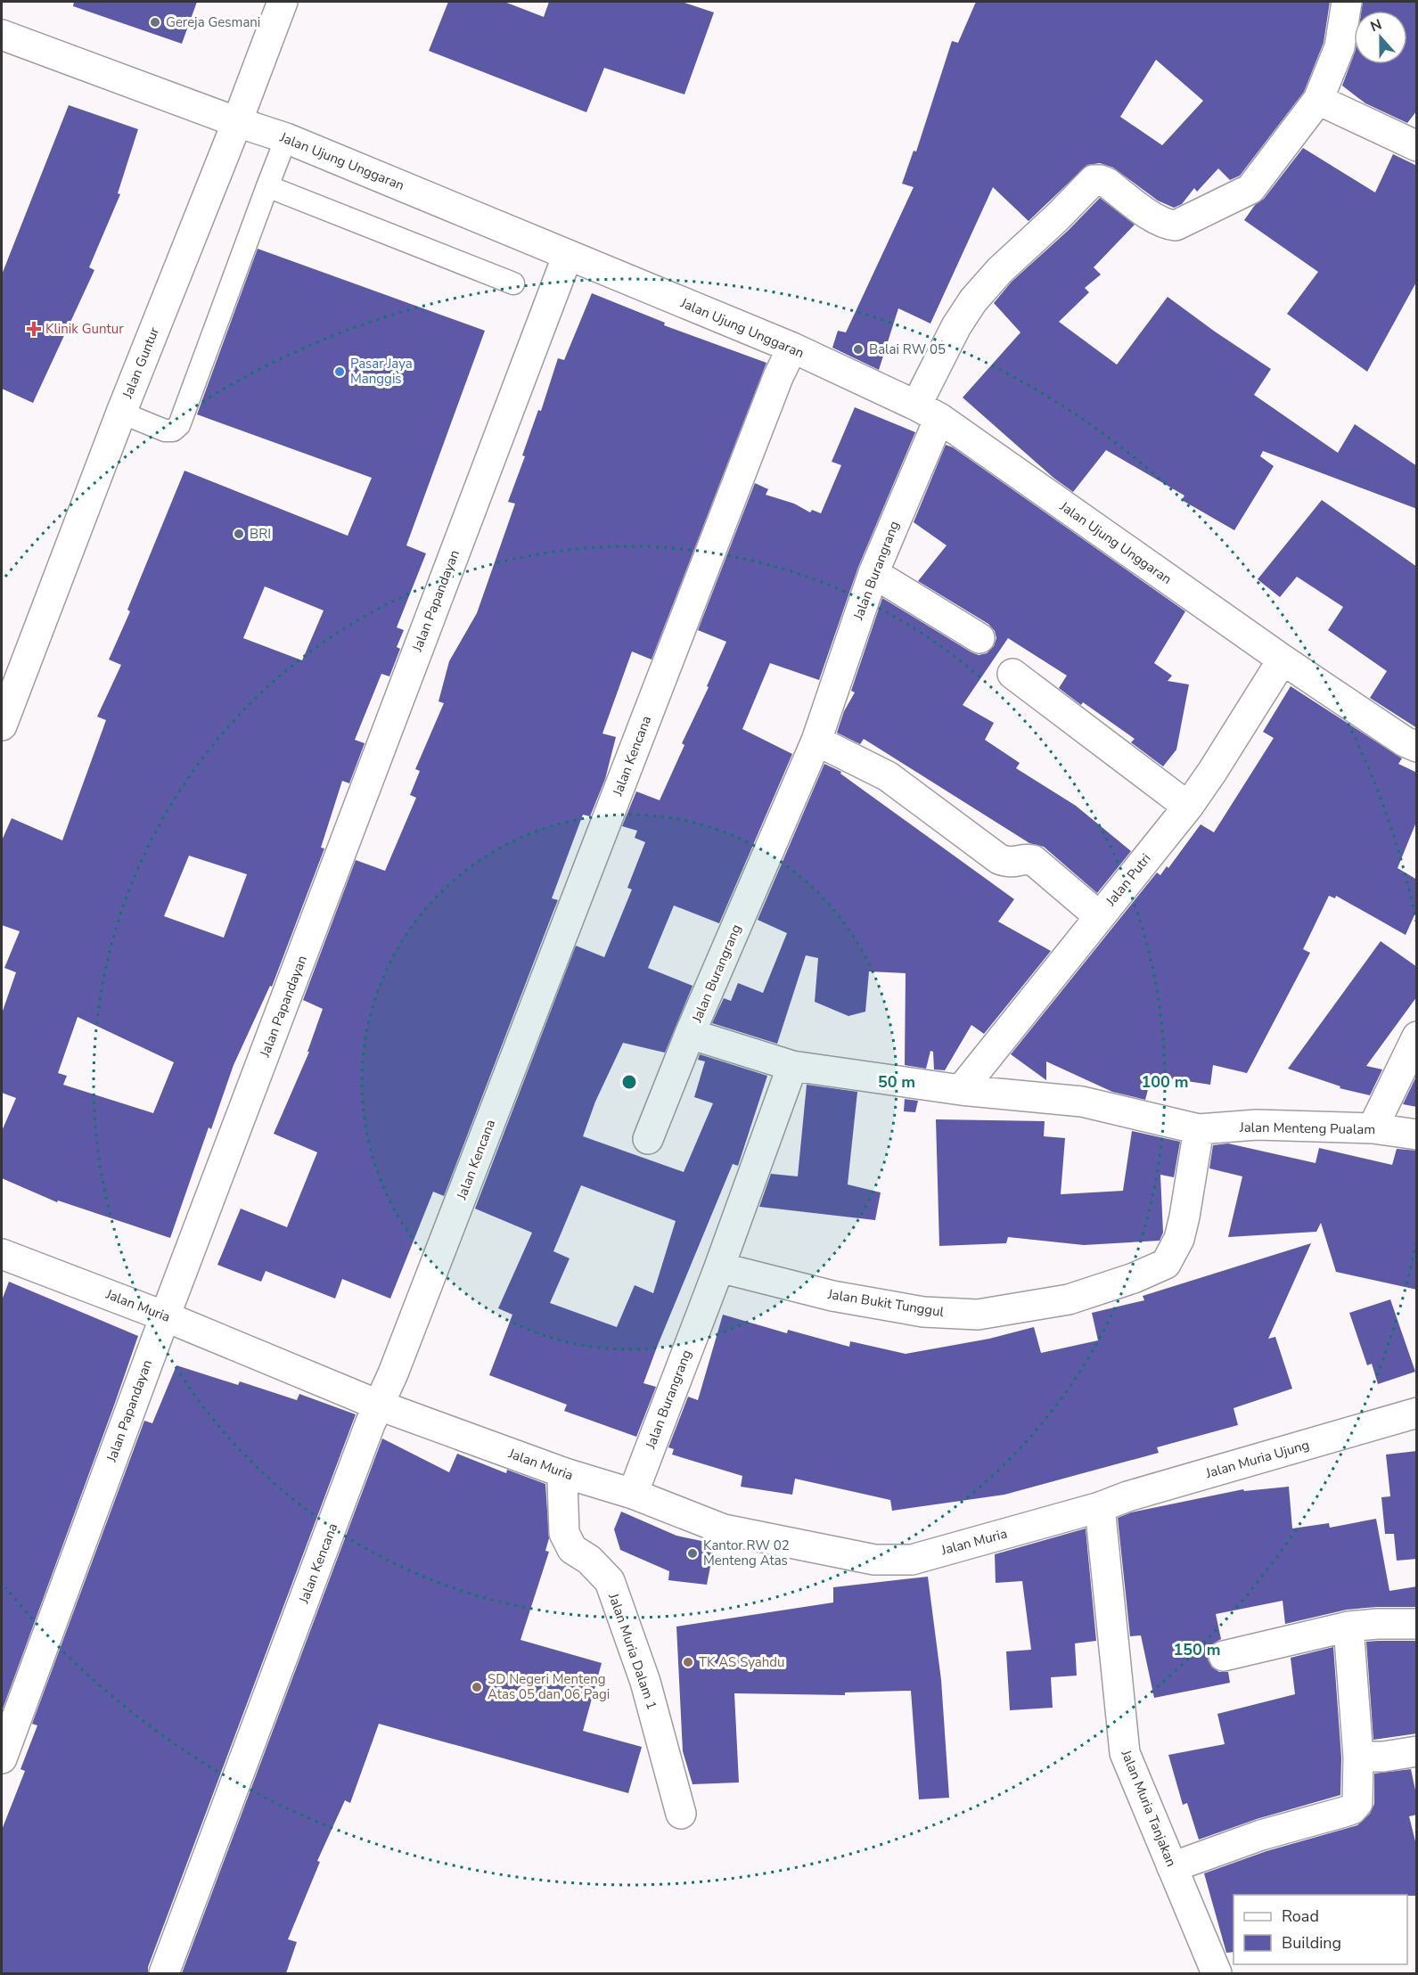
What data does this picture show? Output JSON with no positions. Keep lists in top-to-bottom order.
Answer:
{
  "streets": {
    "street": [
      "Jalan Ujung Unggaran",
      "Jalan Guntur",
      "Jalan Burangrang",
      "Jalan Papandayan",
      "Jalan Kencana",
      "Jalan Putri",
      "Jalan Menteng Pualam",
      "Jalan Bukit Tunggul",
      "Jalan Muria",
      "Jalan Muria Ujung",
      "Jalan Muria Dalam 1",
      "Jalan Muria Tanjakan"
    ]
  },
  "crossings": [
    ["Jalan Ujung Unggaran", "Jalan Guntur"],
    ["Jalan Ujung Unggaran", "Jalan Burangrang"],
    ["Jalan Ujung Unggaran", "Jalan Papandayan"],
    ["Jalan Ujung Unggaran", "Jalan Kencana"],
    ["Jalan Ujung Unggaran", "Jalan Putri"],
    ["Jalan Burangrang", "Jalan Bukit Tunggul"],
    ["Jalan Burangrang", "Jalan Muria"],
    ["Jalan Papandayan", "Jalan Muria"],
    ["Jalan Kencana", "Jalan Muria"],
    ["Jalan Menteng Pualam", "Jalan Bukit Tunggul"],
    ["Jalan Muria", "Jalan Muria Ujung"],
    ["Jalan Muria", "Jalan Muria Dalam 1"],
    ["Jalan Muria", "Jalan Muria Tanjakan"],
    ["Jalan Muria Ujung", "Jalan Muria Tanjakan"]
  ],
  "places": {
    "other": [
      "Gereja Gesmani",
      "Balai RW 05",
      "Pasar Jaya Manggis",
      "BRI",
      "Kantor RW 02 Menteng Atas",
      "TK AS Syahdu",
      "SD Negeri Menteng Atas 05 dan 06 Pagi"
    ],
    "health": ["Klinik Guntur"]
  },
  "legend": ["Road", "Building"],
  "north": "top",
  "rings": ["50 m", "100 m", "150 m"]
}
